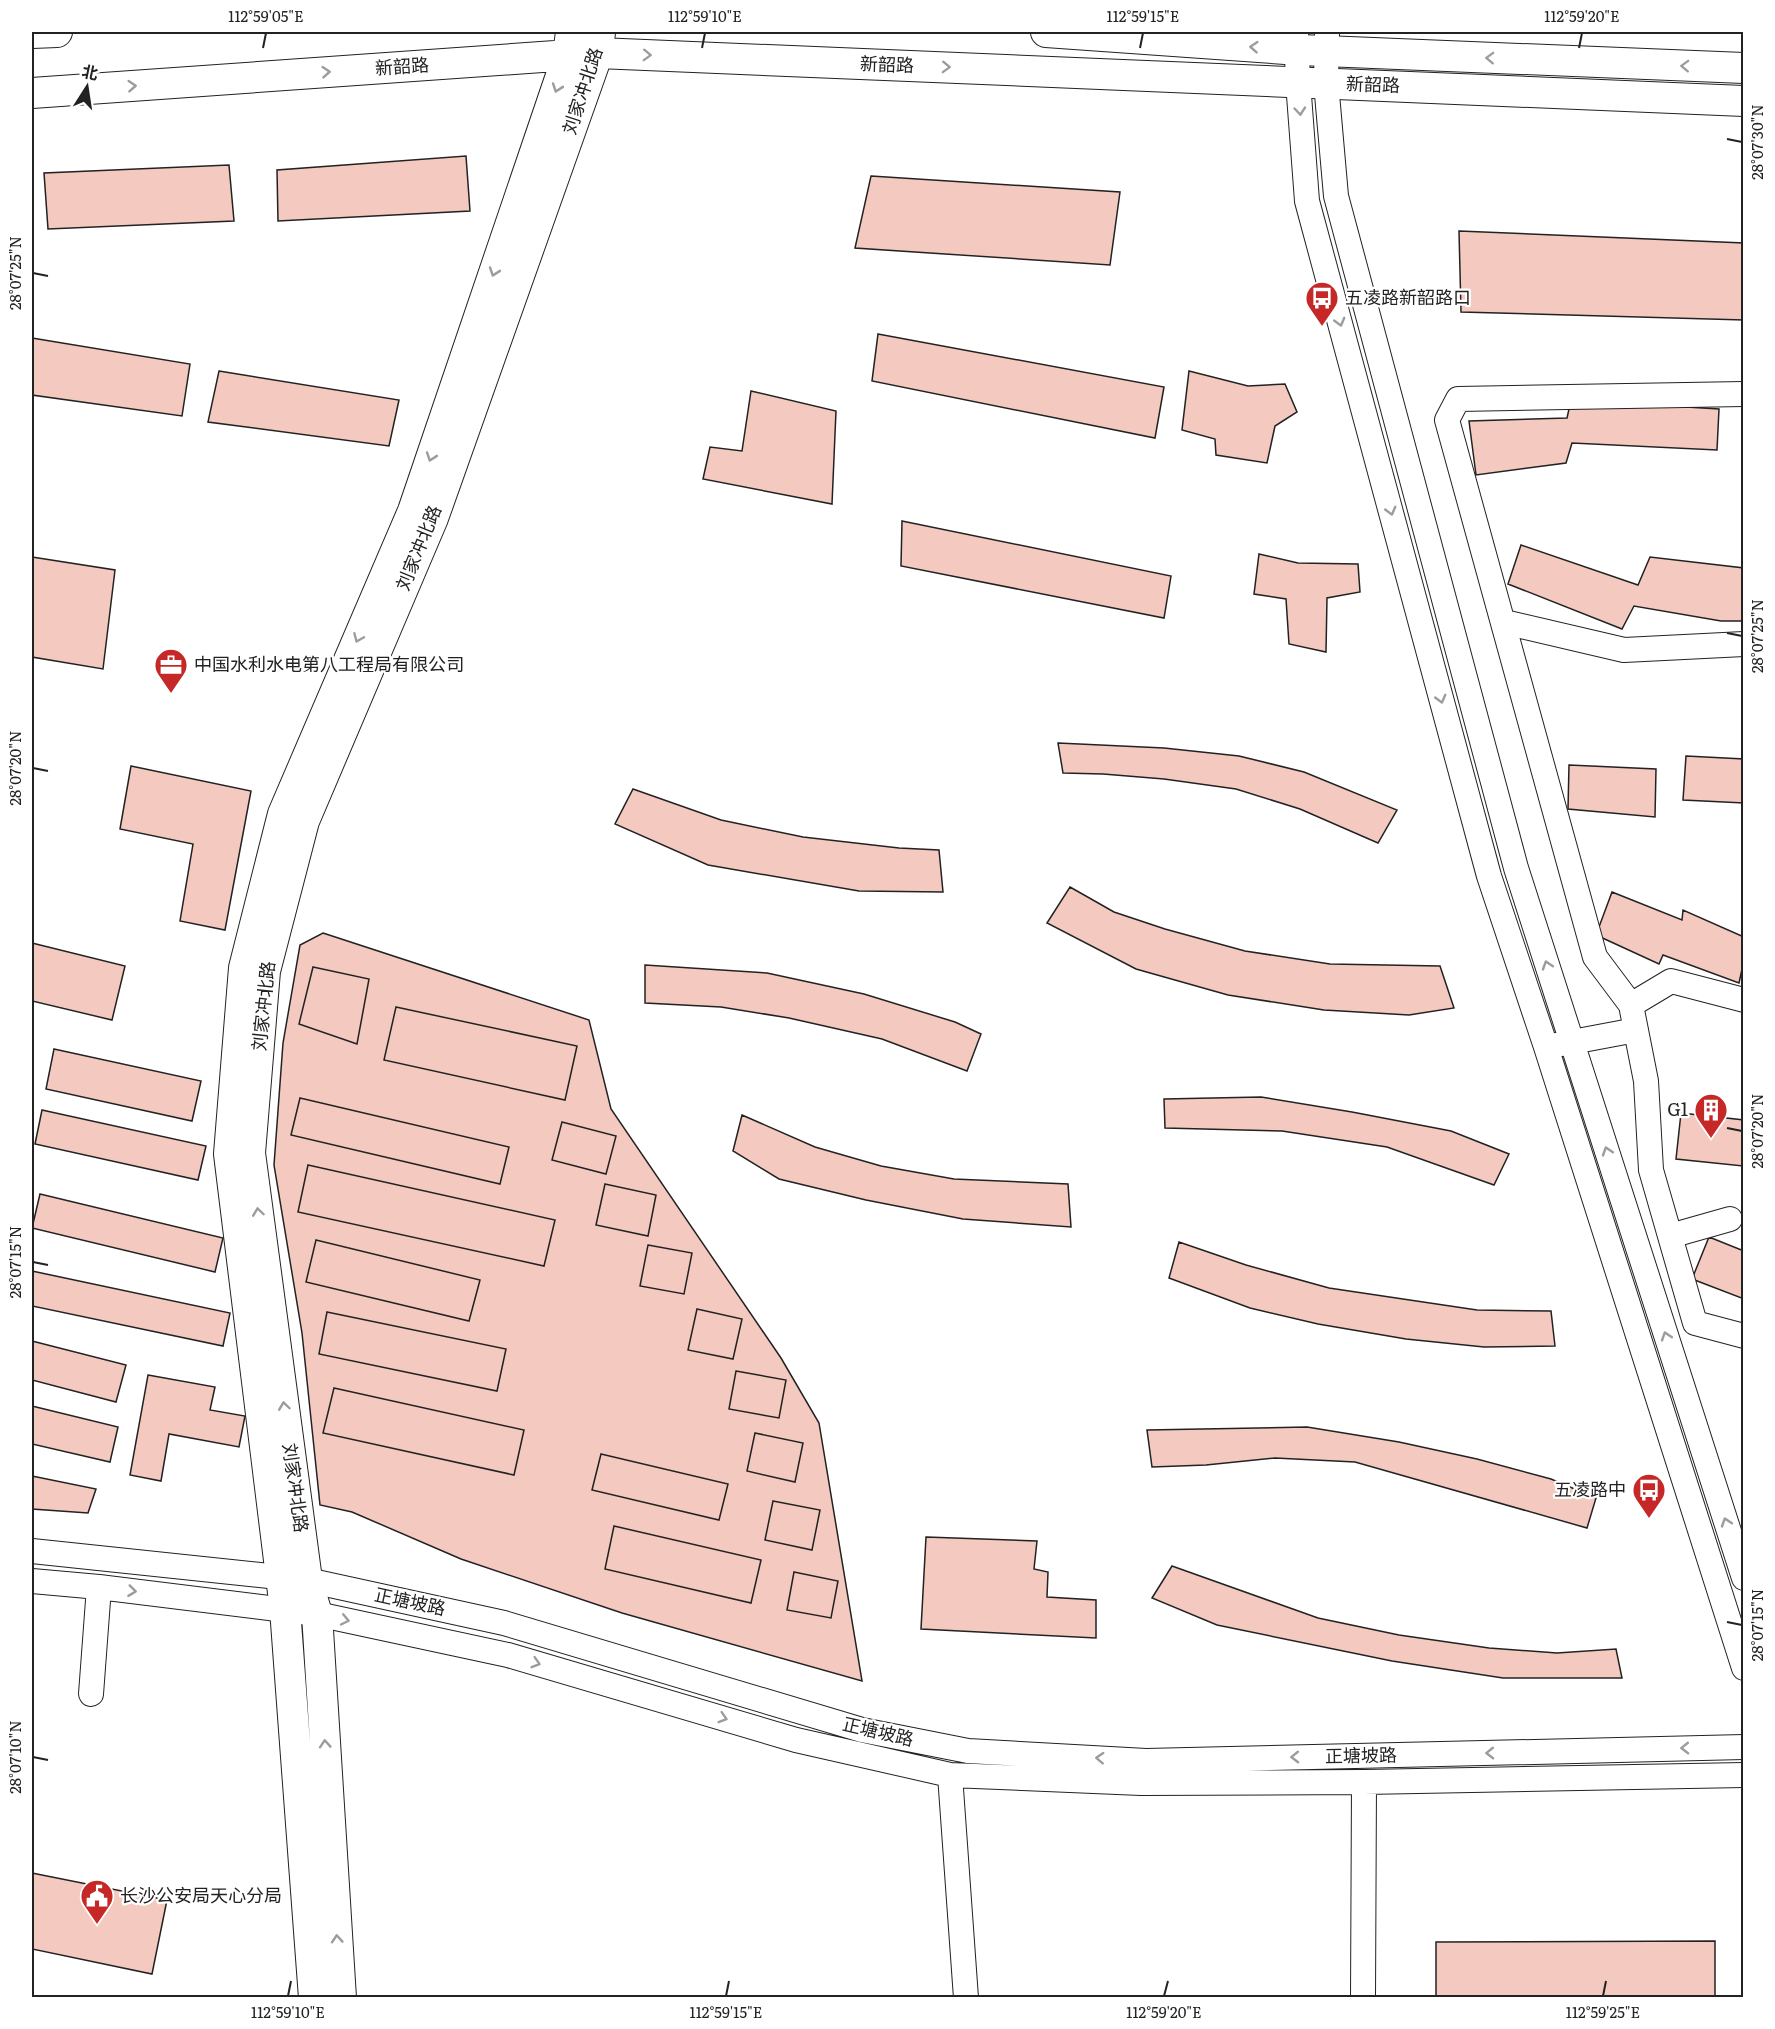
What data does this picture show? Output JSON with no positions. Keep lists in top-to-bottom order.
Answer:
{
  "streets": {
    "main road": ["新韶路", "刘家冲北路"],
    "street": ["正塘坡路"]
  },
  "crossings": [
    ["新韶路", "刘家冲北路"],
    ["刘家冲北路", "正塘坡路"]
  ],
  "places": {
    "bus stop": ["五凌路新韶路口", "五凌路中"],
    "office": ["中国水利水电第八工程局有限公司"],
    "building": ["G1"],
    "public building": ["长沙公安局天心分局"]
  },
  "north": "top",
  "coordinates": [
    "112°59'05\"E",
    "112°59'10\"E",
    "112°59'15\"E",
    "112°59'20\"E",
    "28°07'30\"N",
    "28°07'25\"N",
    "28°07'20\"N",
    "28°07'15\"N",
    "28°07'10\"N",
    "112°59'25\"E"
  ]
}
